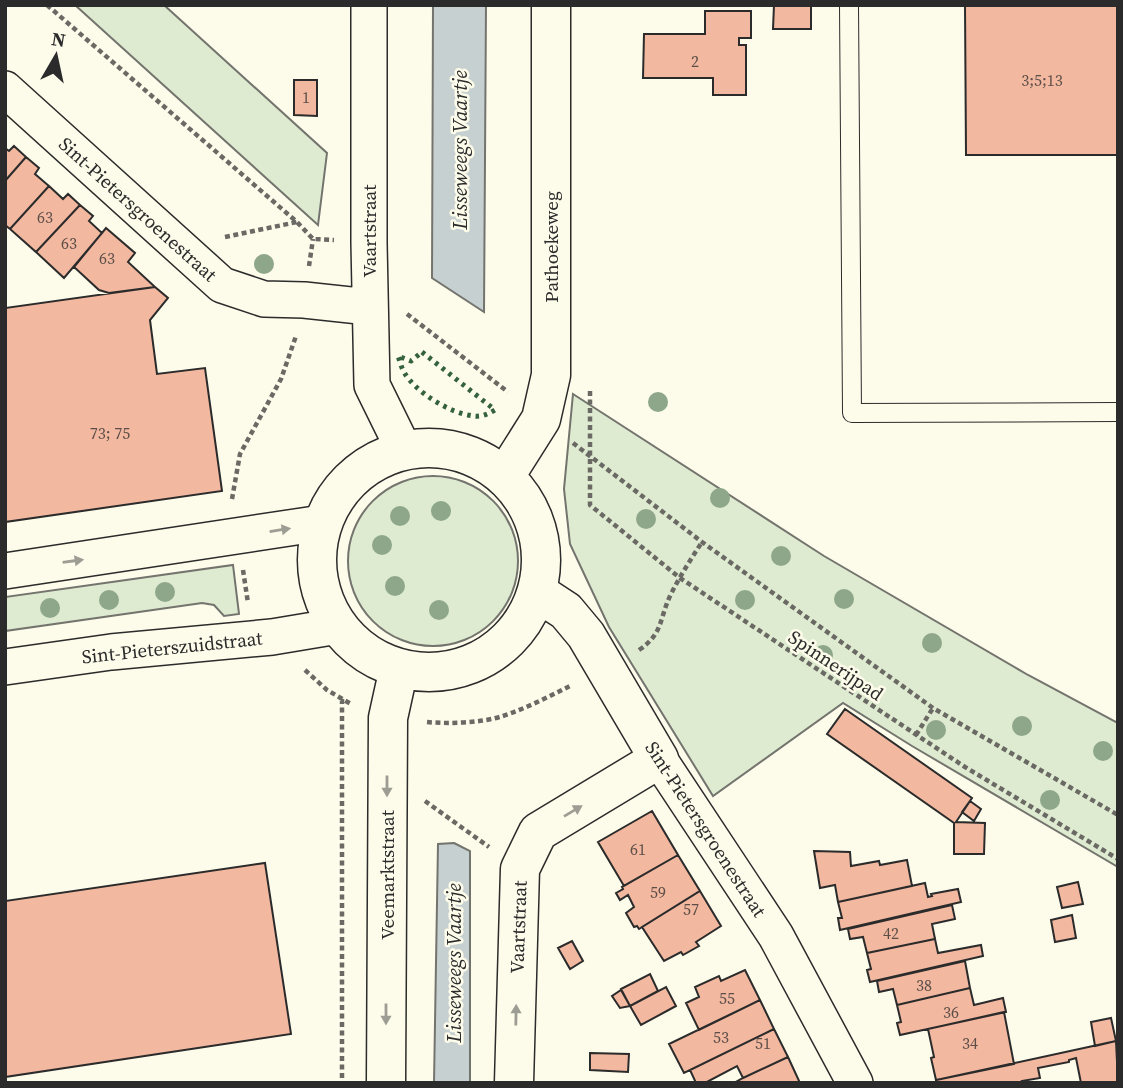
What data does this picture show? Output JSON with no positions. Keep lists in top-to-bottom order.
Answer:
{
  "streets": {
    "main road": [
      "Sint-Pietersgroenestraat",
      "Vaartstraat",
      "Pathoekeweg",
      "Veemarktstraat"
    ],
    "street": ["Sint-Pieterszuidstraat"],
    "path": ["Spinnerijpad"]
  },
  "crossings": [
    ["Sint-Pietersgroenestraat", "Vaartstraat"],
    ["Sint-Pietersgroenestraat", "Pathoekeweg"],
    ["Sint-Pietersgroenestraat", "Sint-Pieterszuidstraat"],
    ["Sint-Pietersgroenestraat", "Veemarktstraat"],
    ["Vaartstraat", "Pathoekeweg"],
    ["Vaartstraat", "Sint-Pieterszuidstraat"],
    ["Vaartstraat", "Veemarktstraat"],
    ["Pathoekeweg", "Sint-Pieterszuidstraat"],
    ["Pathoekeweg", "Veemarktstraat"],
    ["Sint-Pieterszuidstraat", "Veemarktstraat"]
  ],
  "one_way": ["Vaartstraat", "Veemarktstraat"],
  "water": ["Lisseweegs Vaartje"],
  "house_numbers": [
    "2",
    "3;5;13",
    "1",
    "63",
    "63",
    "63",
    "73; 75",
    "61",
    "59",
    "57",
    "42",
    "38",
    "55",
    "36",
    "53",
    "51",
    "34"
  ],
  "north": "top"
}
